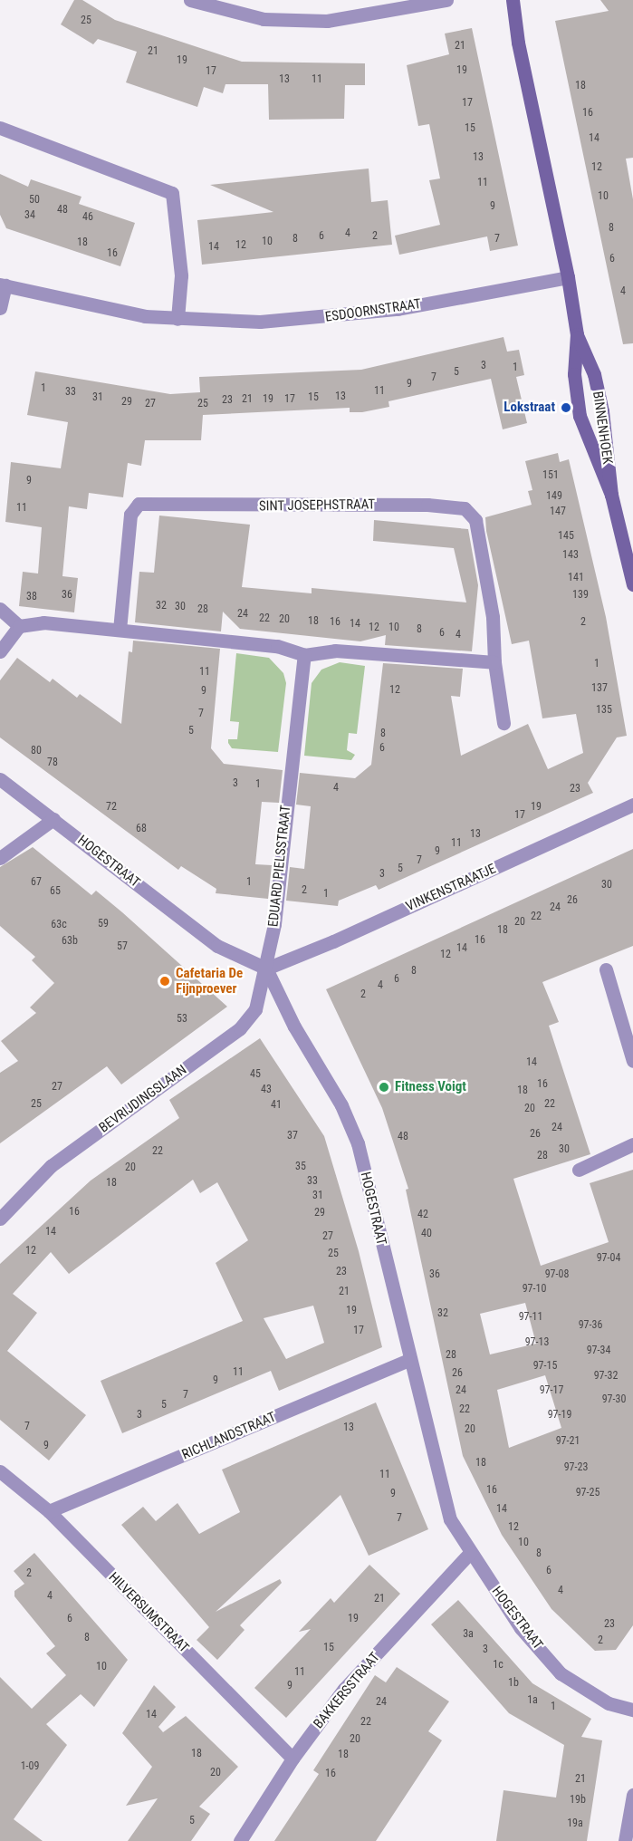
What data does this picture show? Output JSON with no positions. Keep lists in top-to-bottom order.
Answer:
{
  "streets": {
    "main road": ["BINNENHOEK"],
    "street": [
      "ESDOORNSTRAAT",
      "SINT JOSEPHSTRAAT",
      "HOGESTRAAT",
      "EDUARD PIELSSTRAAT",
      "VINKENSTRAATJE",
      "BEVRIJDINGSLAAN",
      "RICHLANDSTRAAT",
      "HILVERSUMSTRAAT",
      "BAKKERSSTRAAT"
    ]
  },
  "crossings": [
    ["HOGESTRAAT", "EDUARD PIELSSTRAAT"],
    ["HOGESTRAAT", "VINKENSTRAATJE"],
    ["HOGESTRAAT", "BEVRIJDINGSLAAN"],
    ["HOGESTRAAT", "RICHLANDSTRAAT"],
    ["HOGESTRAAT", "BAKKERSSTRAAT"],
    ["EDUARD PIELSSTRAAT", "VINKENSTRAATJE"],
    ["EDUARD PIELSSTRAAT", "BEVRIJDINGSLAAN"],
    ["VINKENSTRAATJE", "BEVRIJDINGSLAAN"],
    ["RICHLANDSTRAAT", "HILVERSUMSTRAAT"],
    ["HILVERSUMSTRAAT", "BAKKERSSTRAAT"]
  ],
  "places": ["Lokstraat", "Cafetaria De Fijnproever", "Fitness Voigt"],
  "house_numbers": [
    "25",
    "21",
    "21",
    "19",
    "19",
    "17",
    "13",
    "11",
    "18",
    "17",
    "16",
    "15",
    "14",
    "13",
    "12",
    "11",
    "10",
    "50",
    "9",
    "48",
    "34",
    "46",
    "8",
    "4",
    "6",
    "2",
    "8",
    "7",
    "10",
    "18",
    "12",
    "14",
    "16",
    "6",
    "4",
    "3",
    "1",
    "5",
    "7",
    "9",
    "1",
    "11",
    "33",
    "13",
    "31",
    "15",
    "21",
    "19",
    "17",
    "23",
    "29",
    "27",
    "25",
    "151",
    "9",
    "149",
    "11",
    "147",
    "145",
    "143",
    "141",
    "36",
    "139",
    "38",
    "32",
    "30",
    "28",
    "24",
    "22",
    "20",
    "18",
    "16",
    "2",
    "14",
    "12",
    "10",
    "8",
    "6",
    "4",
    "1",
    "11",
    "137",
    "12",
    "9",
    "135",
    "7",
    "5",
    "8",
    "6",
    "80",
    "78",
    "3",
    "1",
    "4",
    "23",
    "72",
    "19",
    "17",
    "68",
    "13",
    "11",
    "9",
    "7",
    "5",
    "3",
    "67",
    "1",
    "30",
    "2",
    "65",
    "1",
    "26",
    "24",
    "22",
    "20",
    "59",
    "63c",
    "18",
    "16",
    "63b",
    "57",
    "14",
    "12",
    "8",
    "6",
    "4",
    "2",
    "53",
    "14",
    "45",
    "16",
    "27",
    "43",
    "18",
    "25",
    "22",
    "41",
    "20",
    "24",
    "26",
    "37",
    "48",
    "30",
    "22",
    "28",
    "35",
    "20",
    "33",
    "18",
    "31",
    "16",
    "29",
    "42",
    "14",
    "40",
    "27",
    "12",
    "25",
    "97-04",
    "23",
    "36",
    "97-08",
    "97-10",
    "21",
    "19",
    "32",
    "97-11",
    "97-36",
    "17",
    "97-13",
    "97-34",
    "28",
    "97-15",
    "11",
    "26",
    "97-32",
    "9",
    "24",
    "97-17",
    "7",
    "97-30",
    "5",
    "22",
    "3",
    "97-19",
    "7",
    "13",
    "20",
    "97-21",
    "9",
    "18",
    "97-23",
    "11",
    "16",
    "97-25",
    "9",
    "14",
    "7",
    "12",
    "10",
    "8",
    "6",
    "2",
    "4",
    "4",
    "21",
    "6",
    "19",
    "23",
    "3a",
    "8",
    "2",
    "15",
    "3",
    "1c",
    "10",
    "11",
    "1b",
    "9",
    "1a",
    "24",
    "1",
    "14",
    "22",
    "20",
    "18",
    "18",
    "1-09",
    "20",
    "16",
    "21",
    "19b",
    "5",
    "19a"
  ]
}
